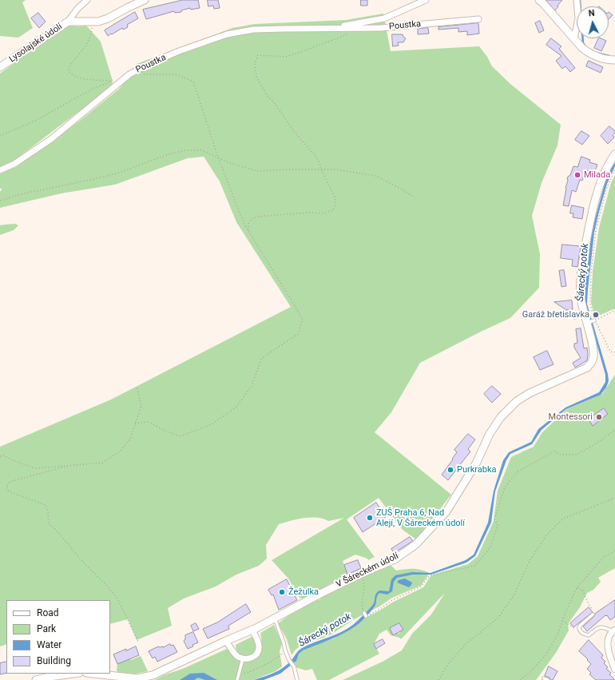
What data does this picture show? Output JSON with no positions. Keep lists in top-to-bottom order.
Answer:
{
  "streets": {
    "street": ["Poustka", "Lysolajské údolí", "V Šáreckém údolí"]
  },
  "water": ["Šárecký potok"],
  "places": [
    "Milada",
    "Garáž břetislavka",
    "Montessori",
    "Purkrabka",
    "ZUŠ Praha 6, Nad Alejí, V Šáreckém údolí",
    "Žežulka"
  ],
  "legend": [
    "Road",
    "Park",
    "Water",
    "Building"
  ],
  "north": "top"
}
